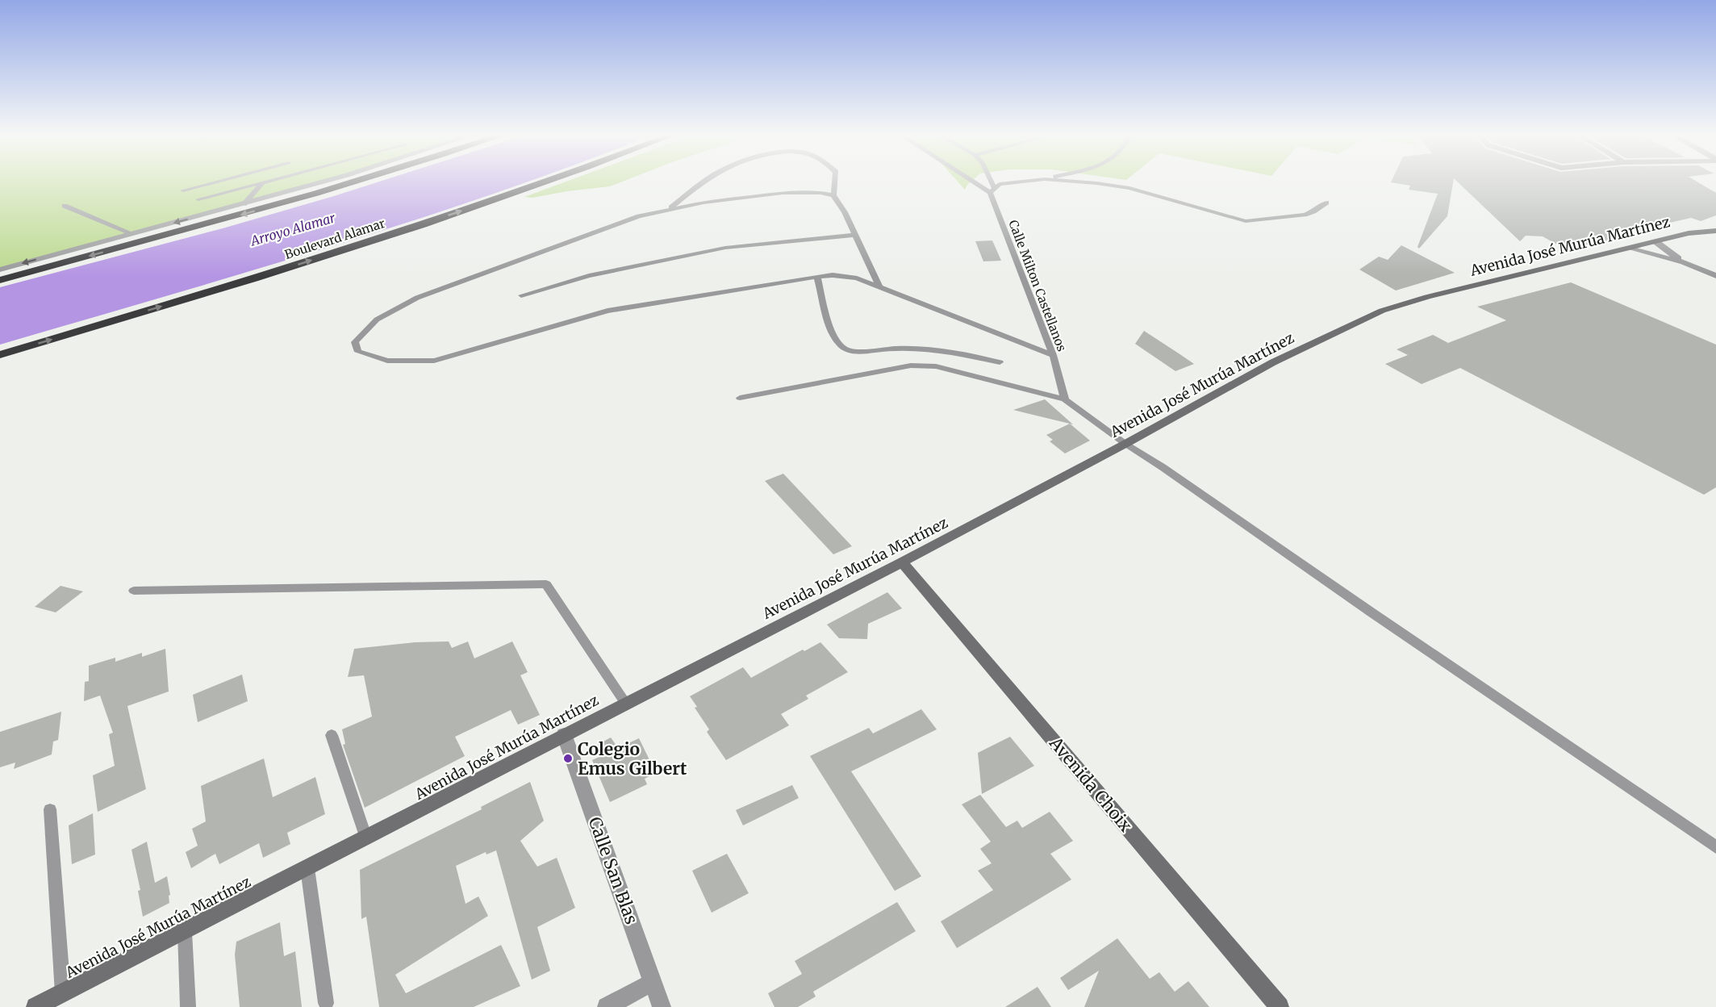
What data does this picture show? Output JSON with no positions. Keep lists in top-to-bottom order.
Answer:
{
  "streets": {
    "highway": ["Boulevard Alamar"],
    "main road": ["Avenida José Murúa Martínez", "Avenida Choix"],
    "street": ["Calle San Blas"],
    "lane": ["Calle Milton Castellanos"]
  },
  "crossings": [
    ["Avenida José Murúa Martínez", "Avenida Choix"],
    ["Avenida José Murúa Martínez", "Calle San Blas"]
  ],
  "water": ["Arroyo Alamar"],
  "places": ["Colegio Emus Gilbert"]
}
